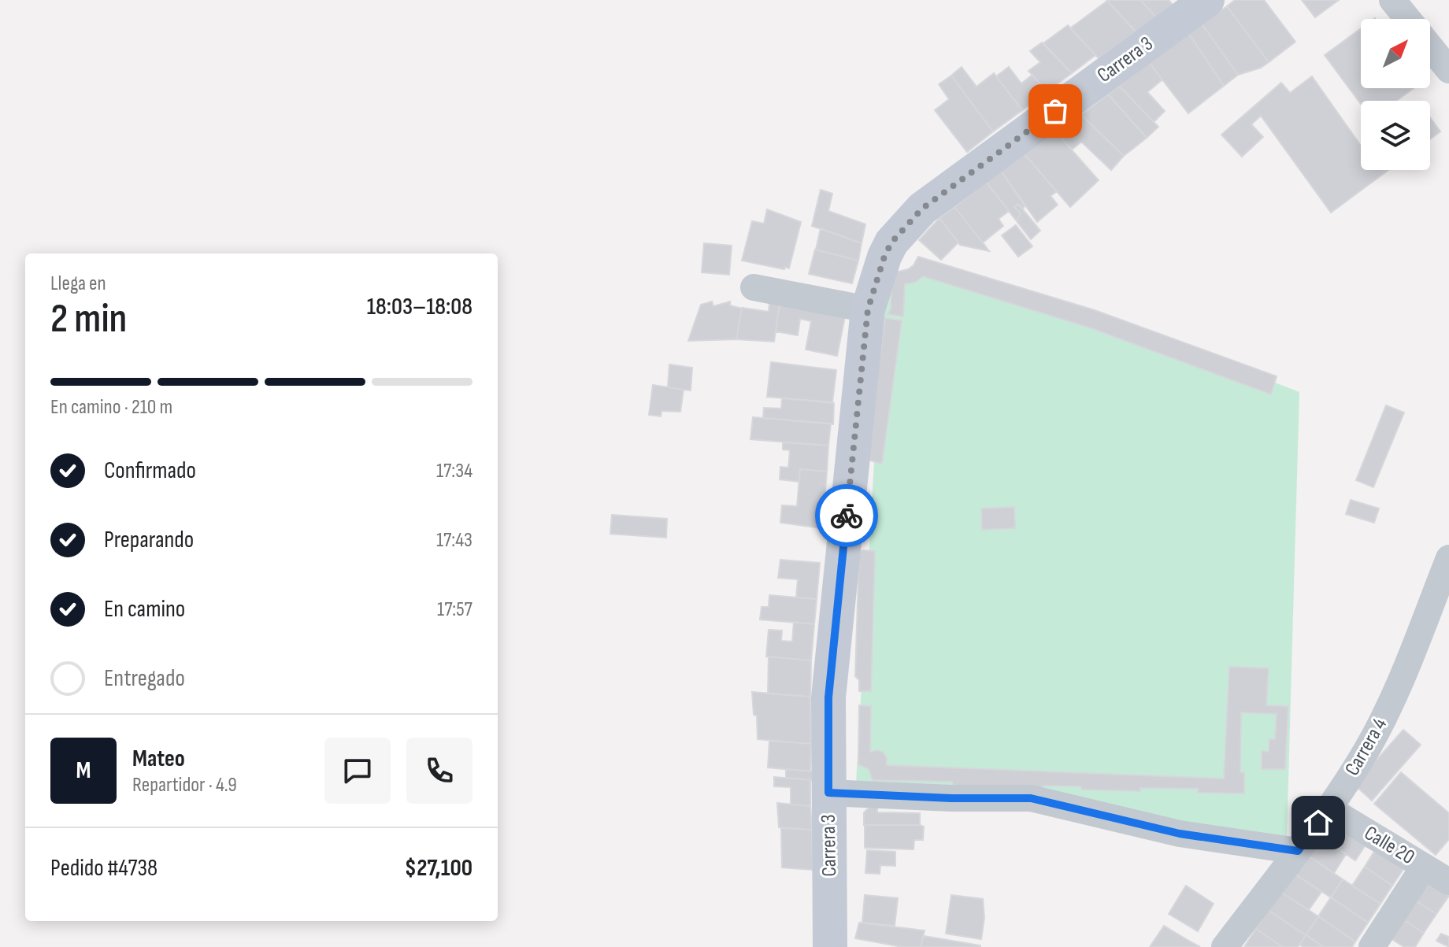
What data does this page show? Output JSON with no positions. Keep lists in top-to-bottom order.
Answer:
{
  "streets": {
    "main road": ["Carrera 3"],
    "street": ["Carrera 4", "Calle 20"]
  },
  "crossings": [
    ["Carrera 4", "Calle 20"]
  ],
  "north": "top right",
  "page": {
    "heading": ["2 min", "Llega en", "18:03–18:08"],
    "panel": [
      "Mateo",
      "Repartidor · 4.9",
      "Pedido #4738",
      "$27,100"
    ],
    "bar": "En camino · 210 m",
    "list": [
      ["Confirmado", "17:34"],
      ["Preparando", "17:43"],
      ["En camino", "17:57"],
      "Entregado"
    ],
    "round": "M"
  }
}
